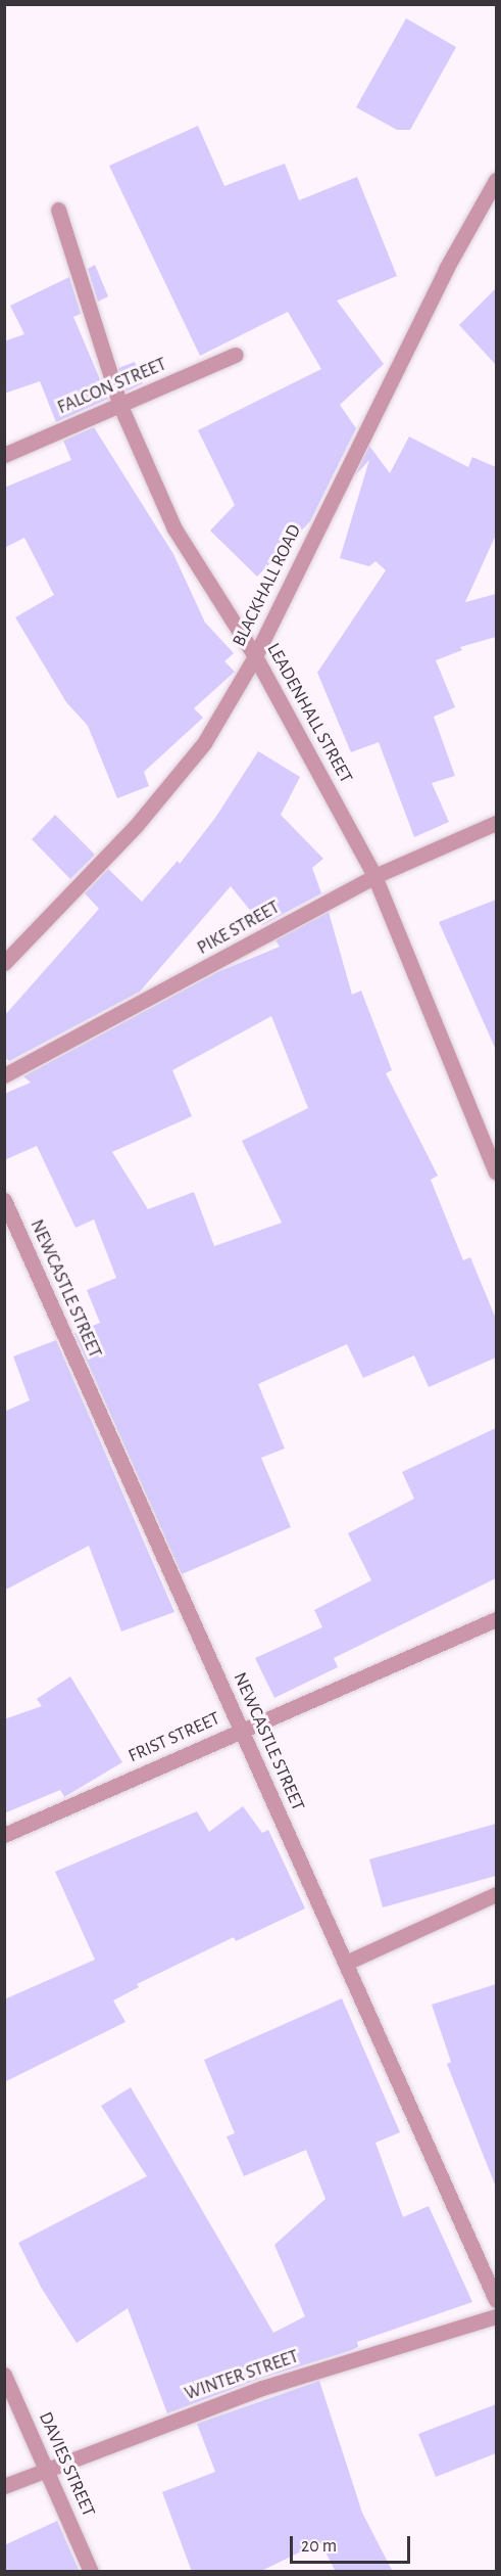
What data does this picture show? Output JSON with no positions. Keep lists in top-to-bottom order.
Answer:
{
  "streets": {
    "street": [
      "FALCON STREET",
      "BLACKHALL ROAD",
      "LEADENHALL STREET",
      "PIKE STREET",
      "NEWCASTLE STREET",
      "FRIST STREET",
      "WINTER STREET",
      "DAVIES STREET"
    ]
  },
  "crossings": [
    ["FALCON STREET", "LEADENHALL STREET"],
    ["BLACKHALL ROAD", "LEADENHALL STREET"],
    ["LEADENHALL STREET", "PIKE STREET"],
    ["NEWCASTLE STREET", "FRIST STREET"],
    ["WINTER STREET", "DAVIES STREET"]
  ],
  "scale_bar": "20 m"
}
